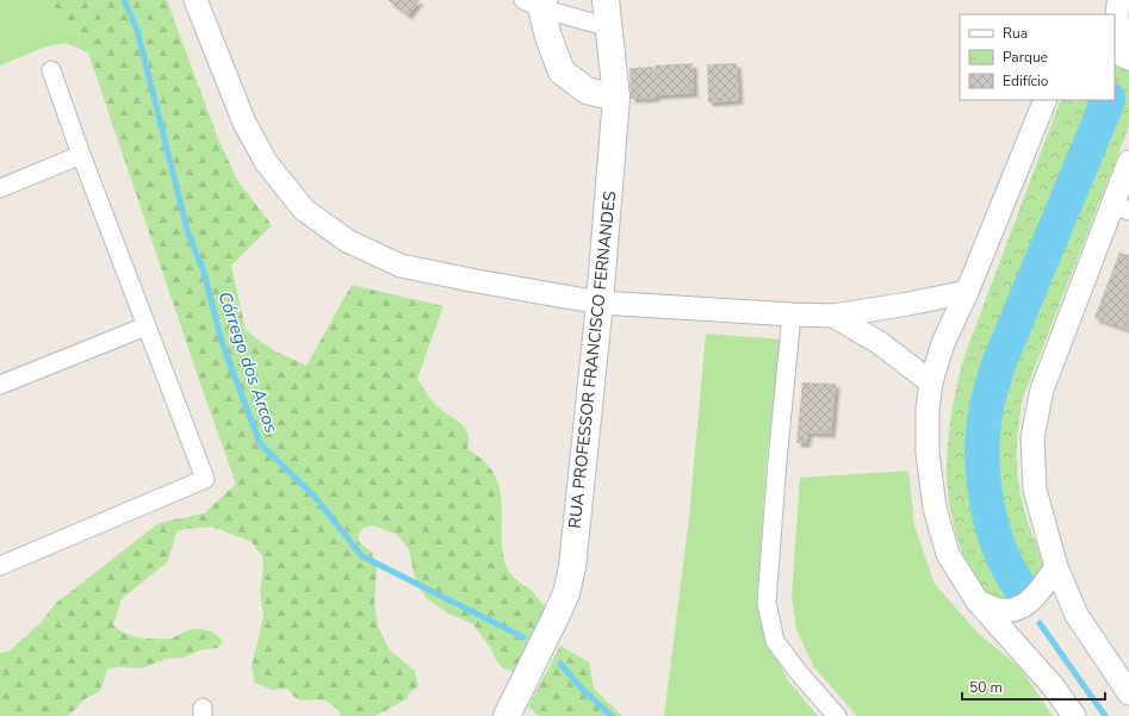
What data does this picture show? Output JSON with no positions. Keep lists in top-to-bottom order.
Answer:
{
  "streets": {
    "main road": ["RUA PROFESSOR FRANCISCO FERNANDES"]
  },
  "water": ["Córrego dos Arcos"],
  "legend": ["Rua", "Parque", "Edifício"],
  "scale_bar": "50 m"
}
